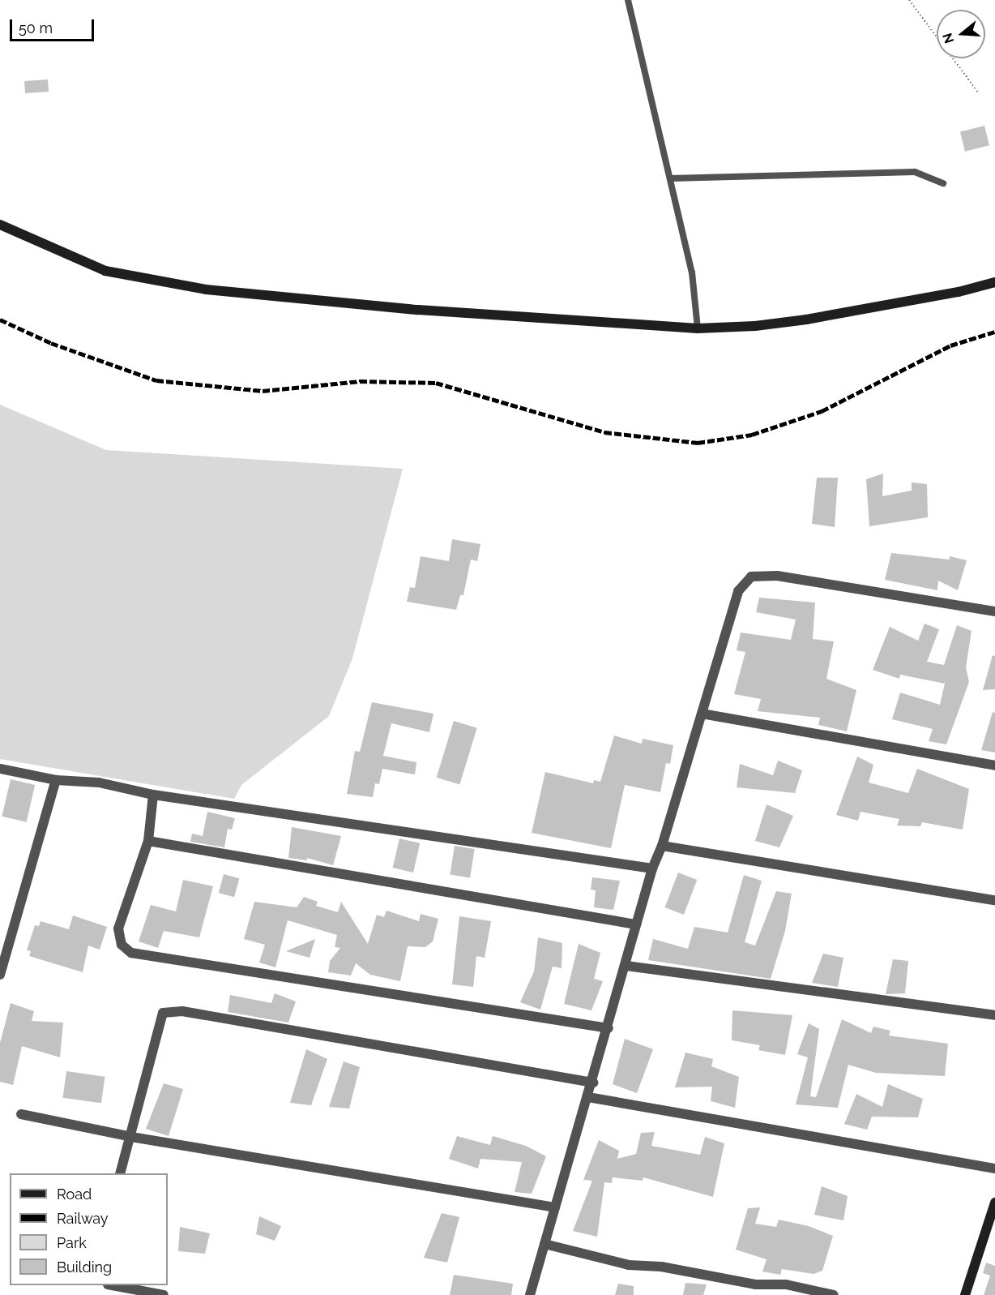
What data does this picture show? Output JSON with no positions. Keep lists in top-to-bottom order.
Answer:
{
  "legend": [
    "Road",
    "Railway",
    "Park",
    "Building"
  ],
  "scale_bar": "50 m",
  "north": "left"
}
